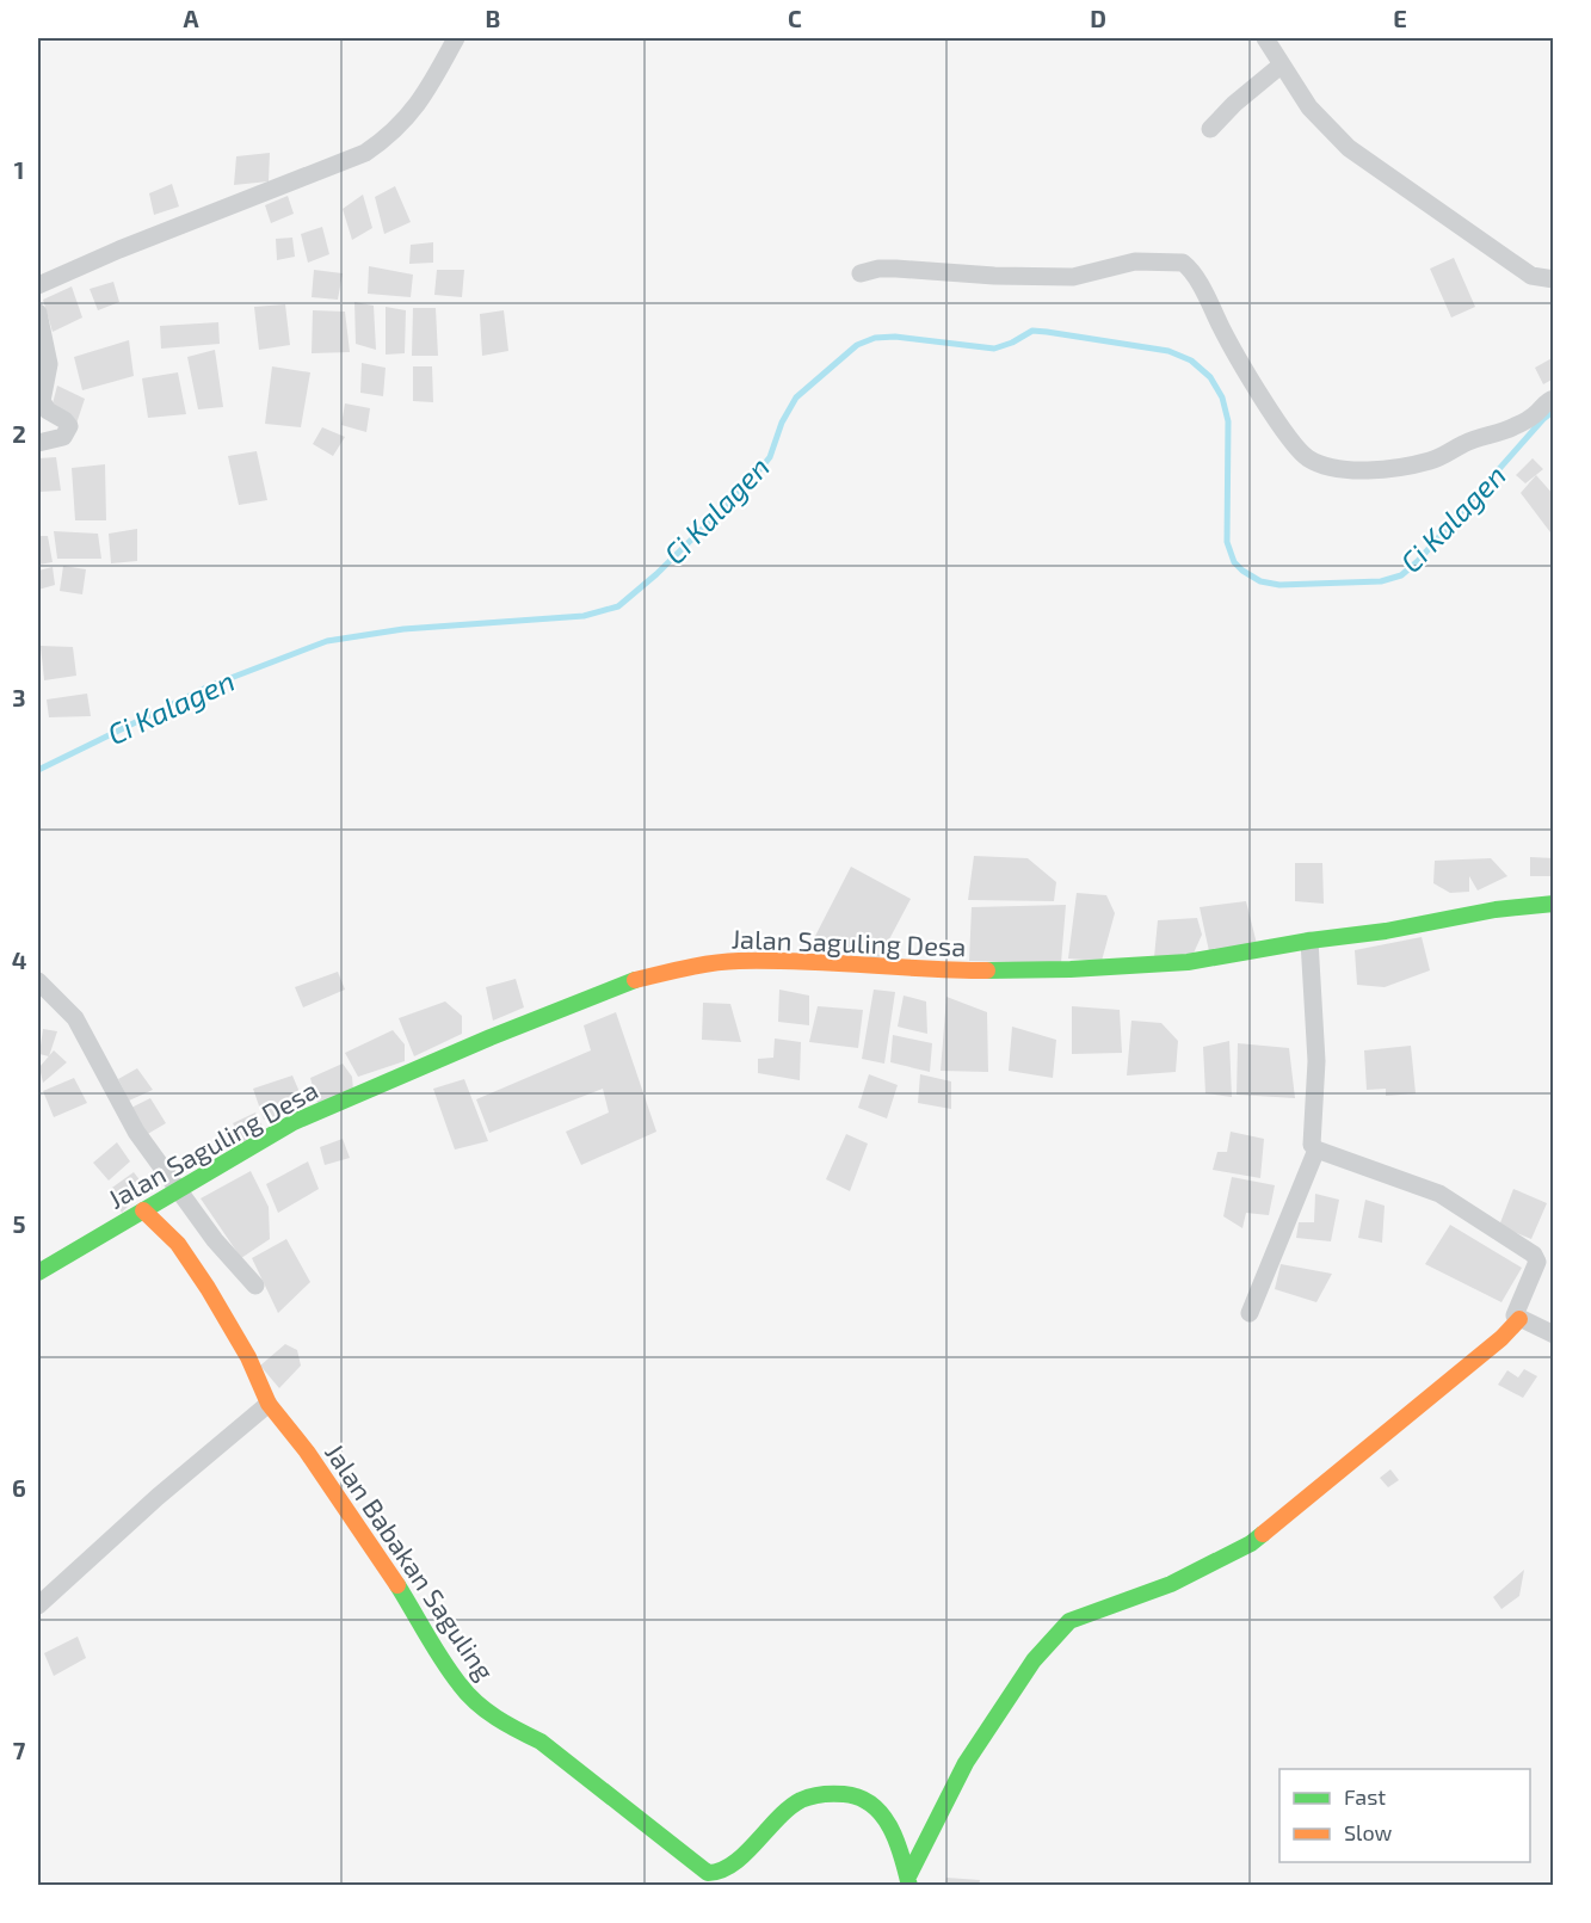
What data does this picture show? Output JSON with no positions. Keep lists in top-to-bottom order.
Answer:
{
  "streets": {
    "street": ["Jalan Saguling Desa", "Jalan Babakan Saguling"]
  },
  "crossings": [
    ["Jalan Saguling Desa", "Jalan Babakan Saguling"]
  ],
  "water": ["Ci Kalagen"],
  "legend": ["Fast", "Slow"],
  "grid": {
    "columns": [
      "A",
      "B",
      "C",
      "D",
      "E"
    ],
    "rows": [
      "1",
      "2",
      "3",
      "4",
      "5",
      "6",
      "7"
    ]
  }
}
